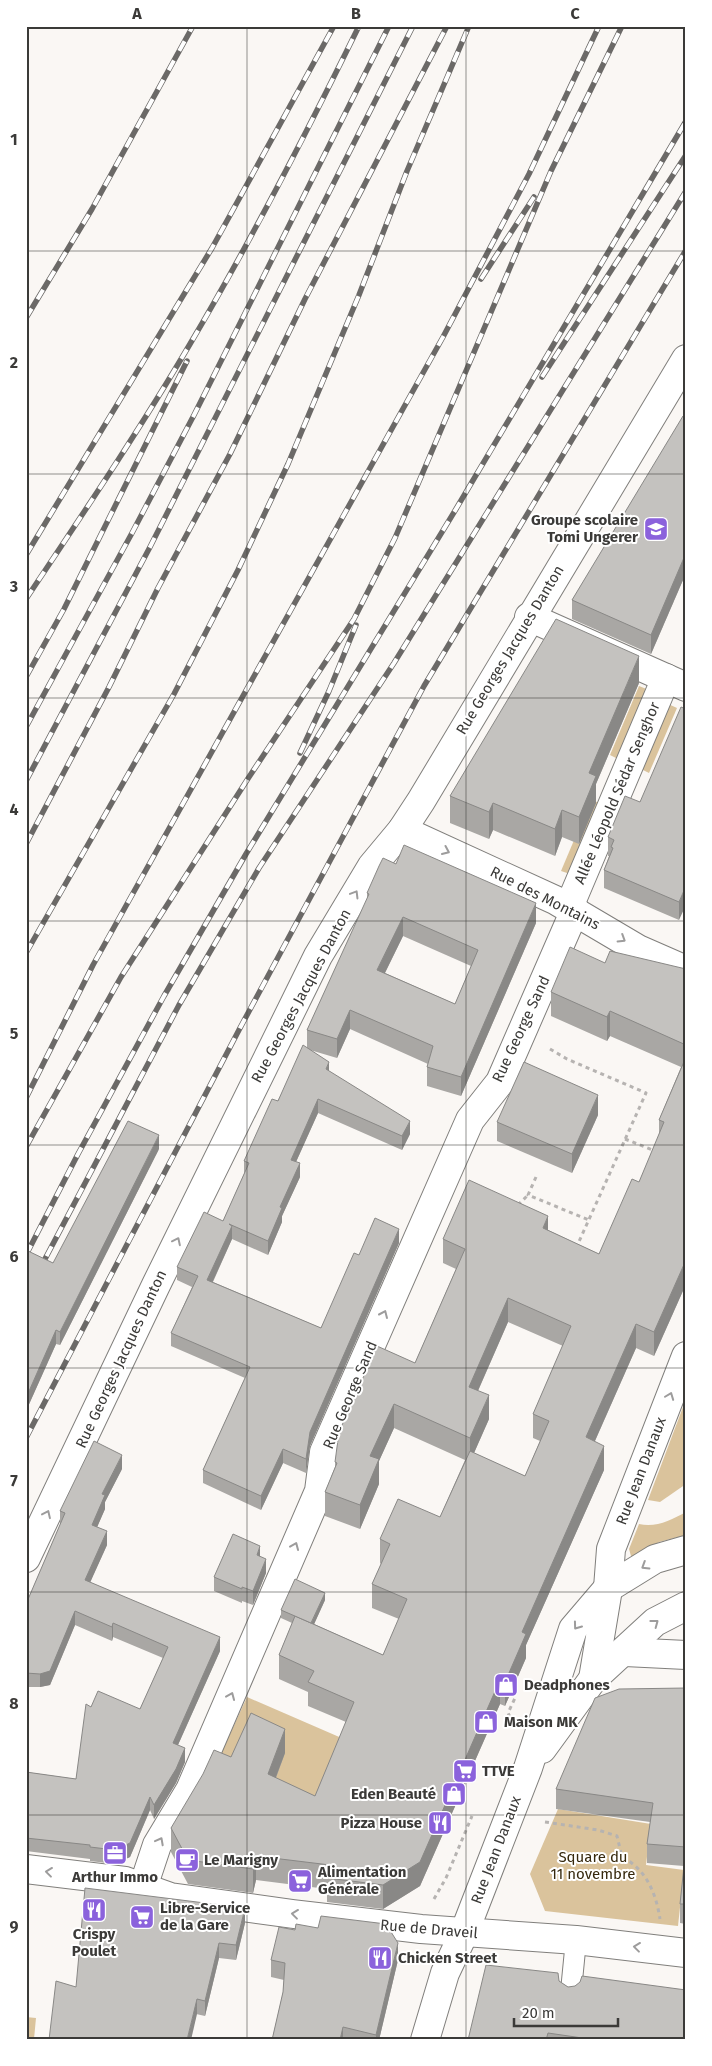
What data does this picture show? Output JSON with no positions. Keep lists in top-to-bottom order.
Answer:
{
  "streets": {
    "street": [
      "Rue Georges Jacques Danton",
      "Allée Léopold Sédar Senghor",
      "Rue des Montains",
      "Rue George Sand",
      "Rue Jean Danaux",
      "Rue de Draveil"
    ]
  },
  "crossings": [
    ["Rue Georges Jacques Danton", "Rue des Montains"],
    ["Allée Léopold Sédar Senghor", "Rue des Montains"],
    ["Allée Léopold Sédar Senghor", "Rue George Sand"],
    ["Rue des Montains", "Rue George Sand"],
    ["Rue George Sand", "Rue de Draveil"],
    ["Rue Jean Danaux", "Rue de Draveil"]
  ],
  "one_way": ["Rue Georges Jacques Danton", "Rue George Sand", "Rue de Draveil"],
  "parks": ["Square du 11 novembre"],
  "places": {
    "school or university": ["Groupe scolaire Tomi Ungerer"],
    "shop": ["Deadphones", "Maison MK", "Eden Beauté"],
    "supermarket": ["TTVE", "Alimentation Générale", "Libre-Service de la Gare"],
    "restaurant": ["Pizza House", "Crispy Poulet", "Chicken Street"],
    "office": ["Arthur Immo"],
    "cafe": ["Le Marigny"]
  },
  "scale_bar": "20 m",
  "grid": {
    "columns": ["A", "B", "C"],
    "rows": [
      "1",
      "2",
      "3",
      "4",
      "5",
      "6",
      "7",
      "8",
      "9"
    ]
  }
}
